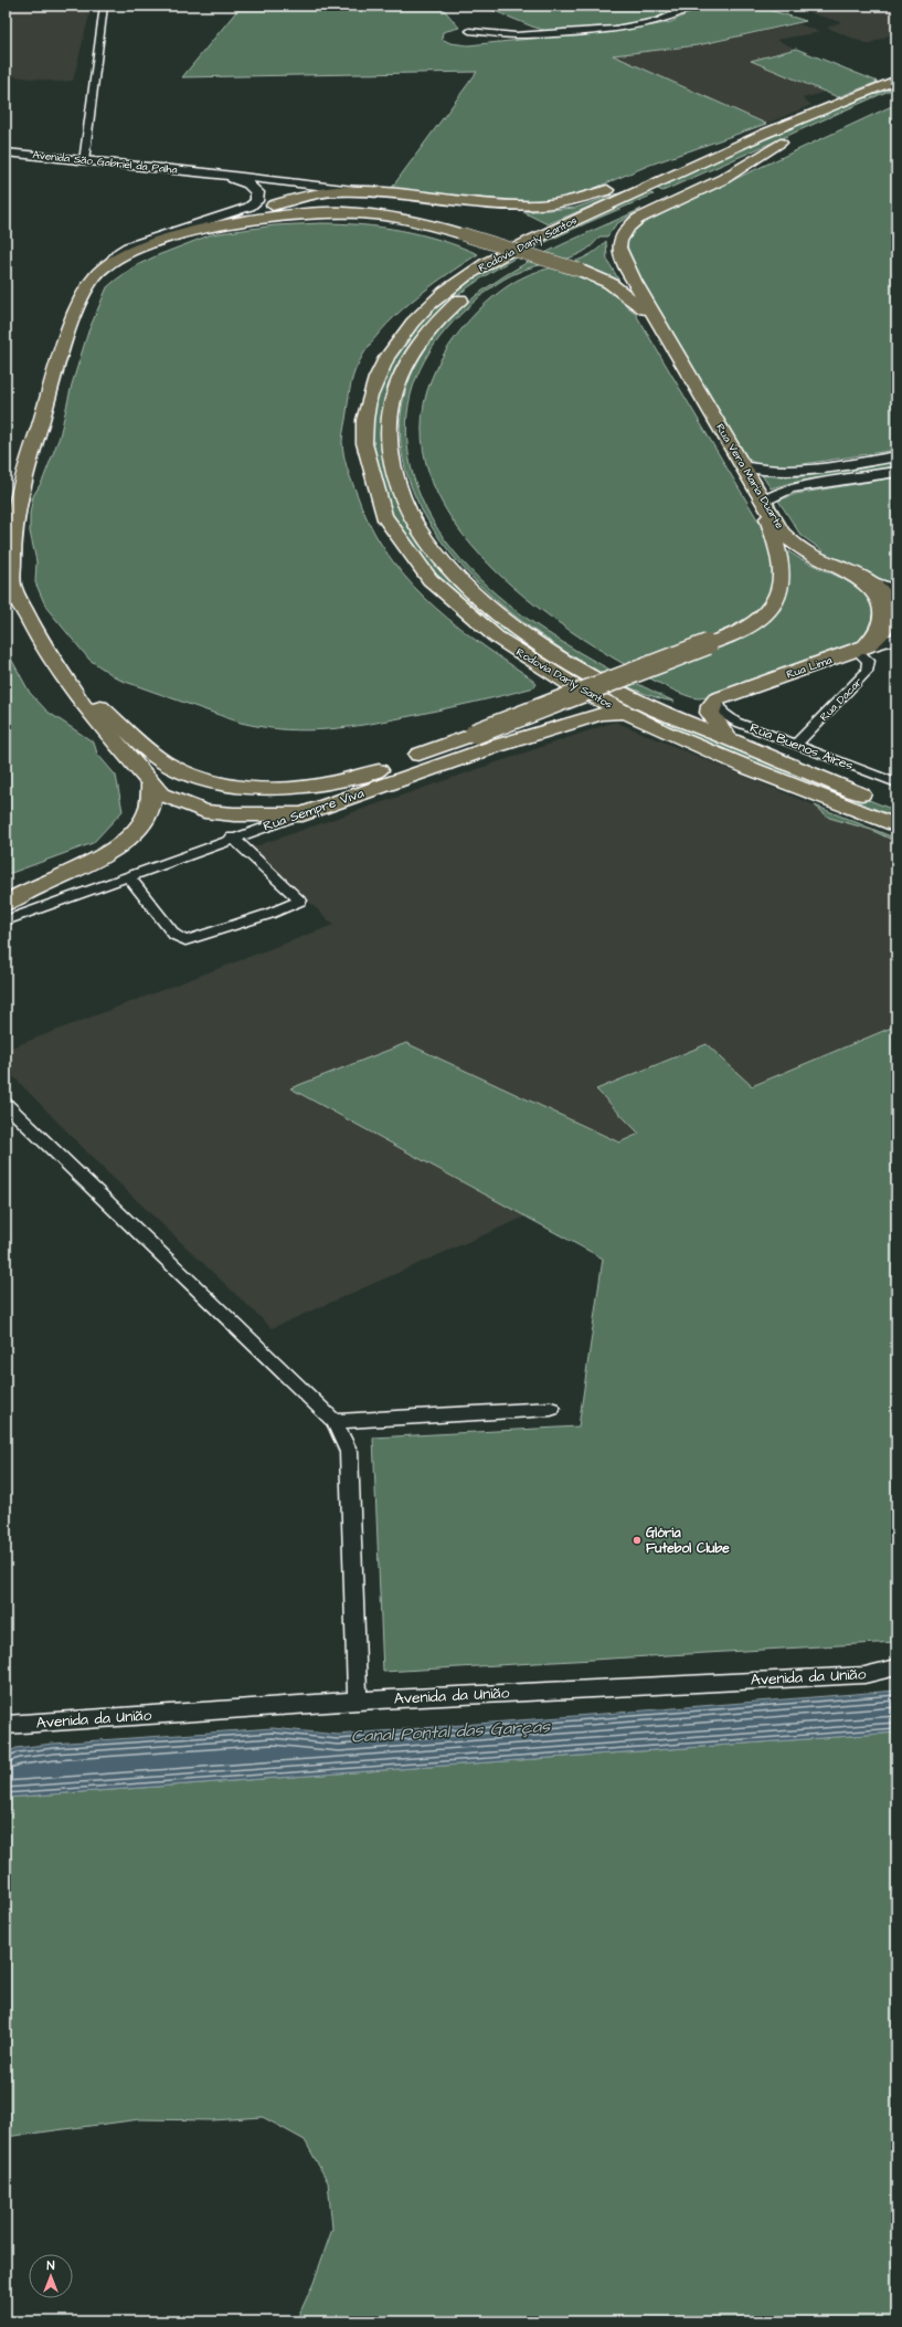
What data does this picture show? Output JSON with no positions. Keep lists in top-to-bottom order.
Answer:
{
  "streets": {
    "main road": [
      "Avenida São Gabriel da Palha",
      "Rodovia Darly Santos",
      "Rua Vera Maria Duarte",
      "Rua Lima",
      "Rua Sempre Viva"
    ],
    "street": ["Rua Dacar", "Rua Buenos Aires", "Avenida da União"]
  },
  "crossings": [
    ["Rodovia Darly Santos", "Rua Lima"],
    ["Rodovia Darly Santos", "Rua Sempre Viva"],
    ["Rua Vera Maria Duarte", "Rua Lima"],
    ["Rua Vera Maria Duarte", "Rua Dacar"],
    ["Rua Lima", "Rua Dacar"],
    ["Rua Lima", "Rua Buenos Aires"],
    ["Rua Dacar", "Rua Buenos Aires"]
  ],
  "water": ["Canal Pontal das Garças"],
  "places": ["Glória Futebol Clube"],
  "north": "top"
}
